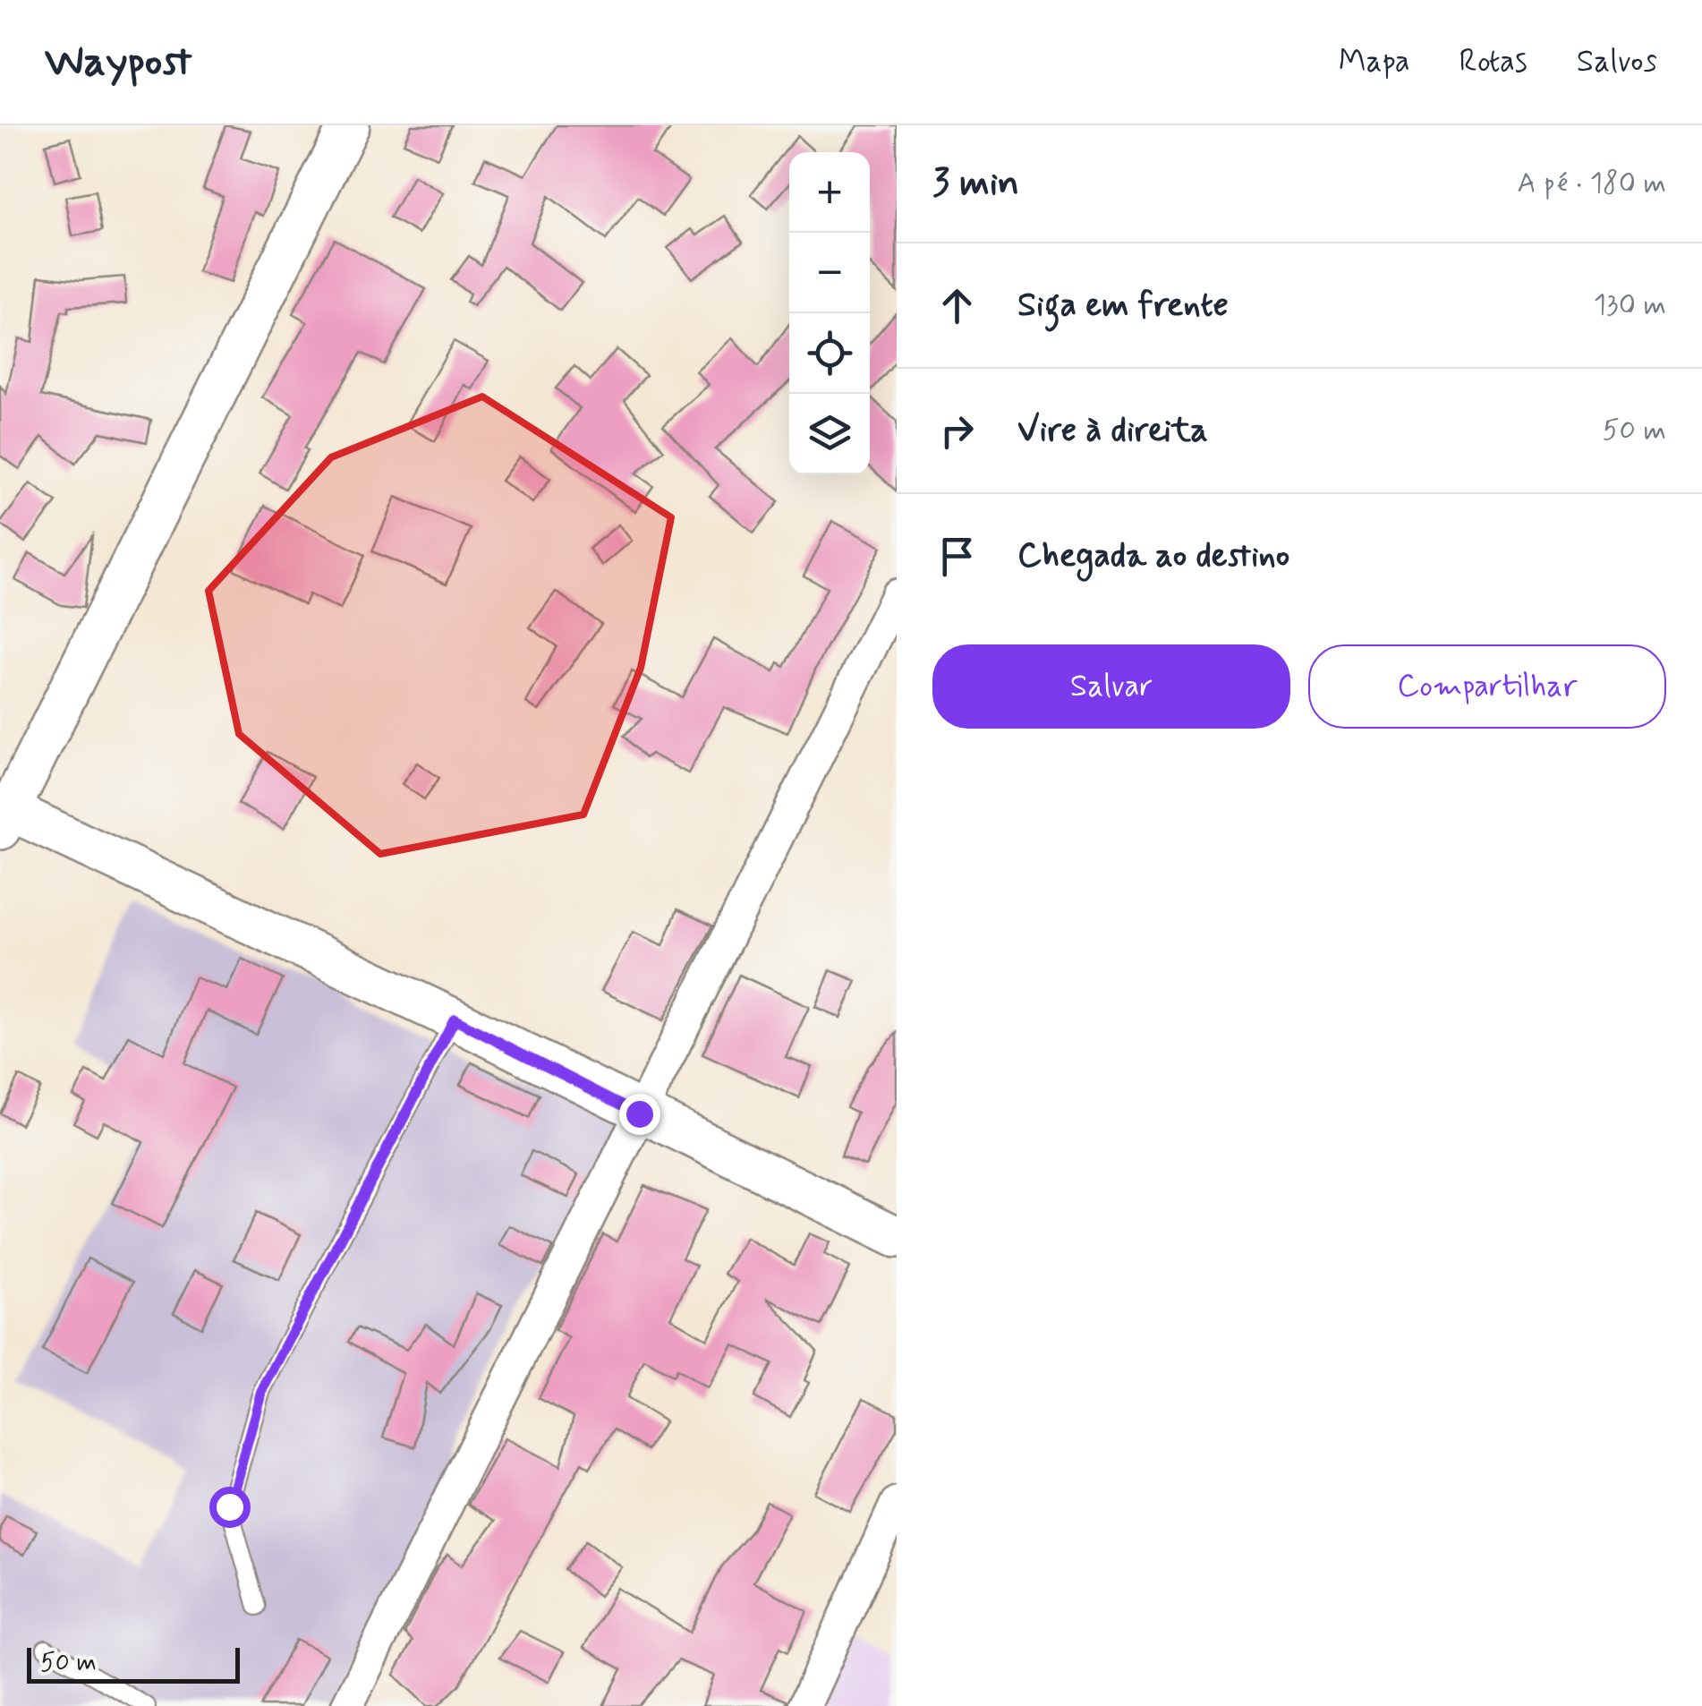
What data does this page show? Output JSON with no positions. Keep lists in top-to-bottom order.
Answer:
{
  "scale_bar": "50 m",
  "page": {
    "header": "Waypost",
    "nav": ["Mapa", "Rotas", "Salvos"],
    "heading": ["3 min", "A pé · 180 m"],
    "map_buttons": ["+", "−"],
    "list": [
      ["Siga em frente", "130 m"],
      ["Vire à direita", "50 m"],
      "Chegada ao destino"
    ],
    "buttons": ["Salvar", "Compartilhar"],
    "scale": "50 m"
  }
}
